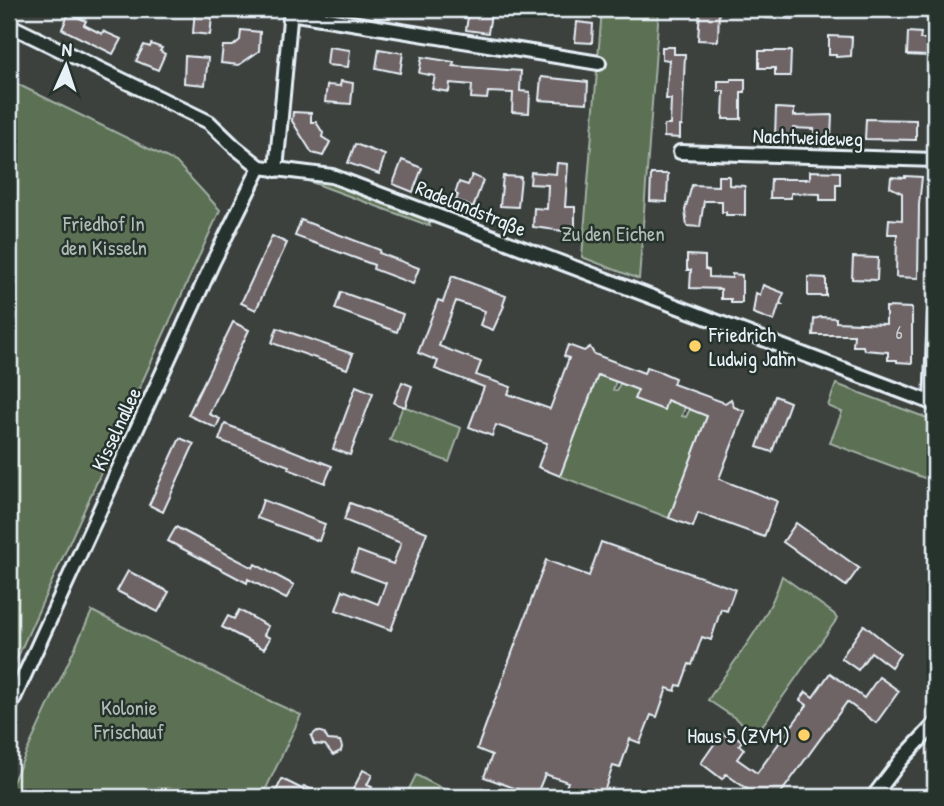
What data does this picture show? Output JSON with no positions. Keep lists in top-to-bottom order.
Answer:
{
  "streets": {
    "street": ["Nachtweideweg", "Radelandstraße", "Kisselnallee"]
  },
  "crossings": [
    ["Radelandstraße", "Kisselnallee"]
  ],
  "parks": ["Friedhof In den Kisseln", "Zu den Eichen", "Kolonie Frischauf"],
  "places": ["Friedrich Ludwig Jahn", "Haus 5 (ZVM)"],
  "house_numbers": ["6"],
  "north": "top"
}
